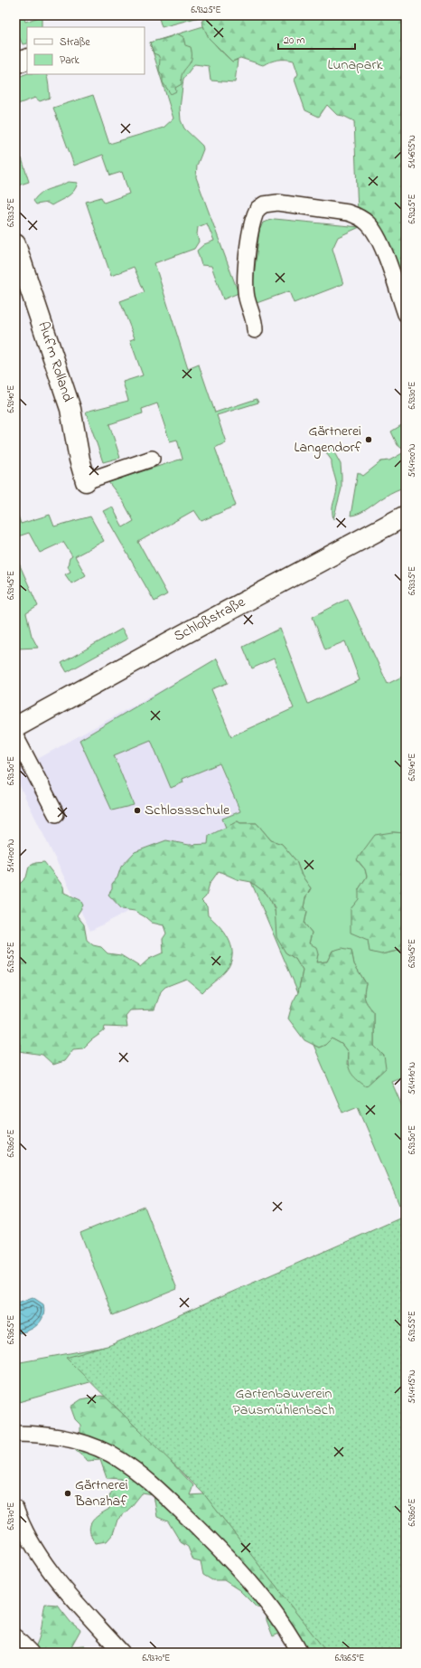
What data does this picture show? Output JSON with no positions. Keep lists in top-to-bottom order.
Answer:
{
  "streets": {
    "street": ["Auf'm Rolland", "Schloßstraße"]
  },
  "parks": ["Lunapark", "Gartenbauverein Pausmühlenbach"],
  "places": ["Gärtnerei Langendorf", "Schlossschule", "Gärtnerei Banzhaf"],
  "legend": ["Straße", "Park"],
  "scale_bar": "20 m",
  "coordinates": [
    "6.9325°E",
    "51.4695°N",
    "6.9335°E",
    "6.9330°E",
    "6.9340°E",
    "51.4700°N",
    "6.9345°E",
    "6.9350°E",
    "6.9355°E",
    "51.4710°N",
    "6.9360°E",
    "6.9365°E",
    "51.4715°N",
    "6.9370°E"
  ]
}
